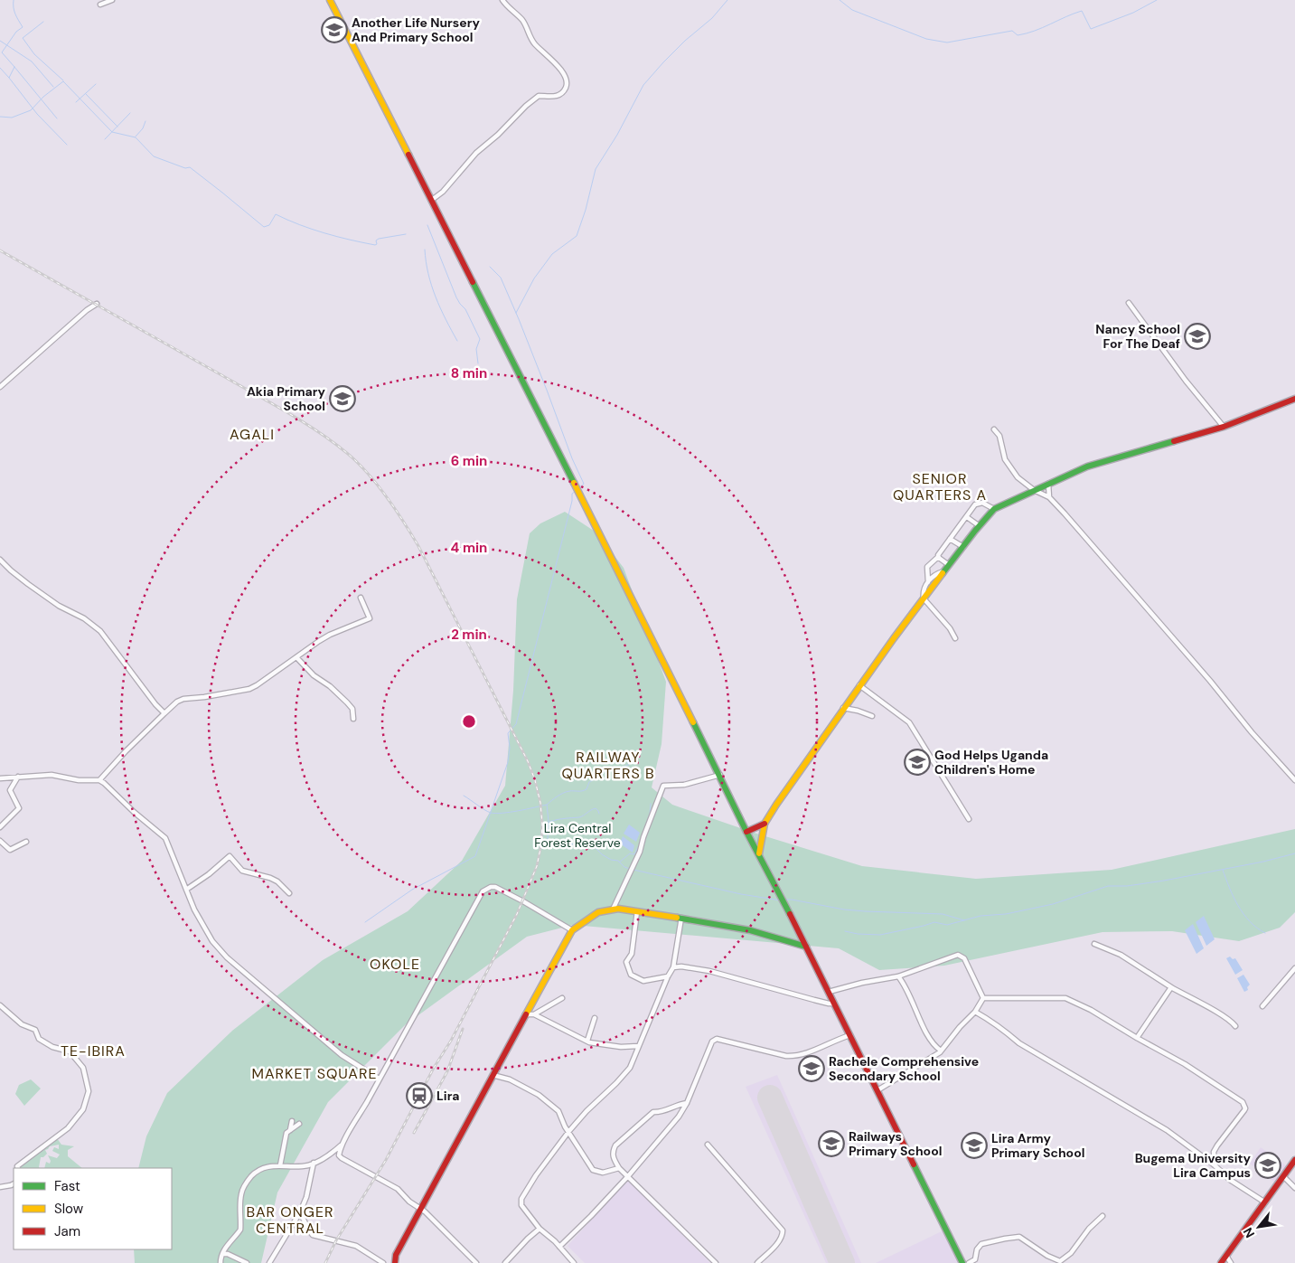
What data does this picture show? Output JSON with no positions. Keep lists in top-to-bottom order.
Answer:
{
  "districts": [
    "AGALI",
    "SENIOR QUARTERS A",
    "RAILWAY QUARTERS B",
    "OKOLE",
    "TE-IBIRA",
    "MARKET SQUARE",
    "BAR ONGER CENTRAL"
  ],
  "parks": ["Lira Central Forest Reserve"],
  "places": {
    "school or university": [
      "Another Life Nursery And Primary School",
      "Nancy School For The Deaf",
      "Akia Primary School",
      "God Helps Uganda Children's Home",
      "Rachele Comprehensive Secondary School",
      "Railways Primary School",
      "Lira Army Primary School",
      "Bugema University Lira Campus"
    ],
    "station": ["Lira"]
  },
  "legend": ["Fast", "Slow", "Jam"],
  "north": "bottom left",
  "rings": [
    "8 min",
    "6 min",
    "4 min",
    "2 min"
  ]
}
